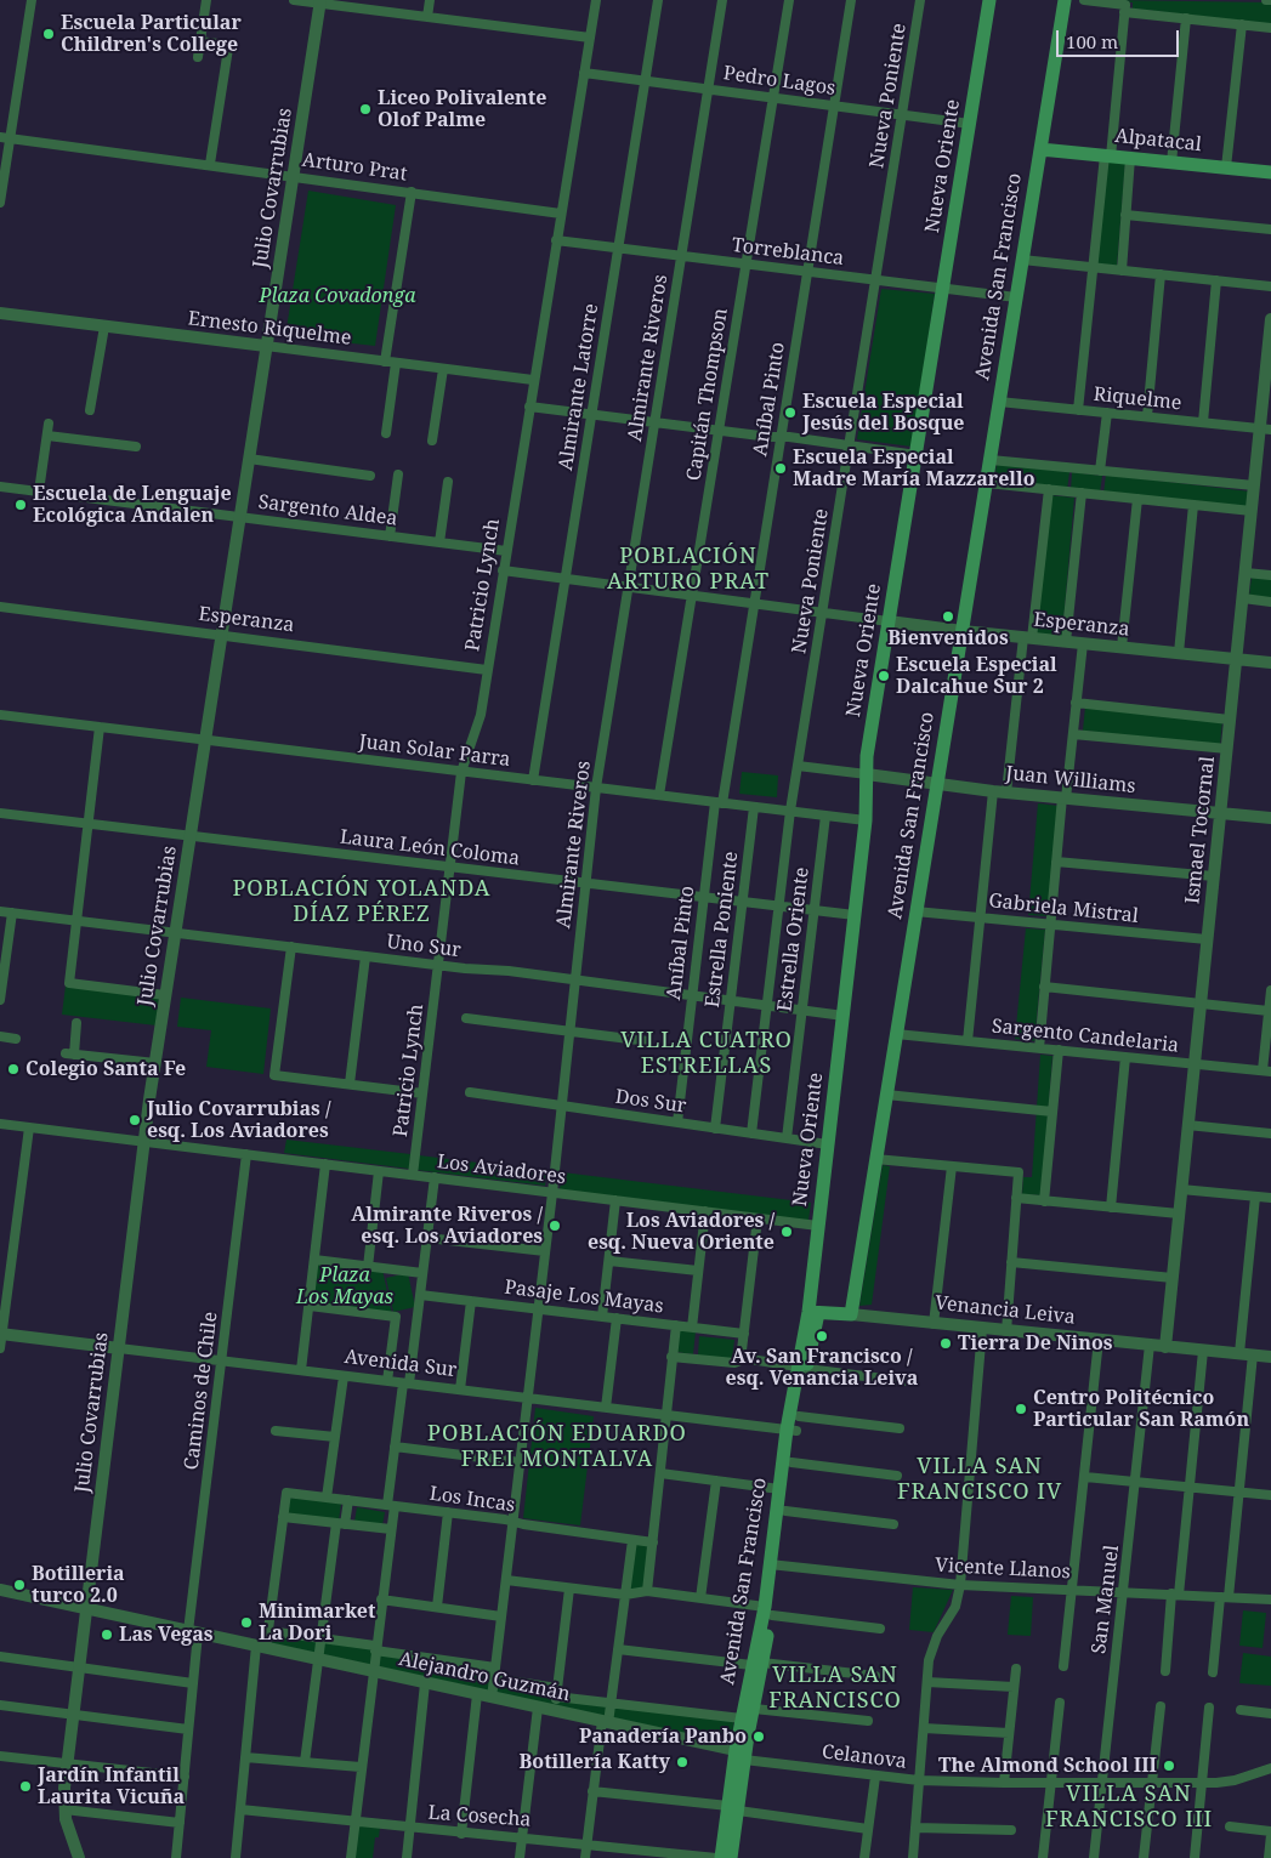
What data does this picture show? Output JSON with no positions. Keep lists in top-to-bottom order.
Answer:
{
  "streets": {
    "main road": [
      "Alpatacal",
      "Nueva Oriente",
      "Avenida San Francisco",
      "Venancia Leiva"
    ],
    "street": [
      "Pedro Lagos",
      "Nueva Poniente",
      "Arturo Prat",
      "Julio Covarrubias",
      "Torreblanca",
      "Ernesto Riquelme",
      "Almirante Riveros",
      "Almirante Latorre",
      "Capitán Thompson",
      "Aníbal Pinto",
      "Riquelme",
      "Sargento Aldea",
      "Patricio Lynch",
      "Esperanza",
      "Juan Solar Parra",
      "Juan Williams",
      "Ismael Tocornal",
      "Laura León Coloma",
      "Gabriela Mistral",
      "Estrella Poniente",
      "Estrella Oriente",
      "Uno Sur",
      "Sargento Candelaria",
      "Dos Sur",
      "Los Aviadores",
      "Pasaje Los Mayas",
      "Avenida Sur",
      "Caminos de Chile",
      "Los Incas",
      "Vicente Llanos",
      "San Manuel",
      "Alejandro Guzmán",
      "Celanova",
      "La Cosecha"
    ]
  },
  "crossings": [
    ["Pedro Lagos", "Nueva Poniente"],
    ["Pedro Lagos", "Nueva Oriente"],
    ["Pedro Lagos", "Almirante Riveros"],
    ["Pedro Lagos", "Almirante Latorre"],
    ["Pedro Lagos", "Capitán Thompson"],
    ["Pedro Lagos", "Aníbal Pinto"],
    ["Pedro Lagos", "Patricio Lynch"],
    ["Nueva Poniente", "Torreblanca"],
    ["Nueva Poniente", "Juan Solar Parra"],
    ["Nueva Poniente", "Laura León Coloma"],
    ["Nueva Poniente", "Uno Sur"],
    ["Nueva Poniente", "Dos Sur"],
    ["Alpatacal", "Avenida San Francisco"],
    ["Nueva Oriente", "Torreblanca"],
    ["Nueva Oriente", "Avenida San Francisco"],
    ["Nueva Oriente", "Esperanza"],
    ["Nueva Oriente", "Juan Solar Parra"],
    ["Nueva Oriente", "Juan Williams"],
    ["Nueva Oriente", "Laura León Coloma"],
    ["Nueva Oriente", "Uno Sur"],
    ["Nueva Oriente", "Dos Sur"],
    ["Nueva Oriente", "Los Aviadores"],
    ["Nueva Oriente", "Venancia Leiva"],
    ["Arturo Prat", "Julio Covarrubias"],
    ["Arturo Prat", "Patricio Lynch"],
    ["Julio Covarrubias", "Ernesto Riquelme"],
    ["Julio Covarrubias", "Sargento Aldea"],
    ["Julio Covarrubias", "Esperanza"],
    ["Julio Covarrubias", "Juan Solar Parra"],
    ["Julio Covarrubias", "Laura León Coloma"],
    ["Julio Covarrubias", "Uno Sur"],
    ["Julio Covarrubias", "Los Aviadores"],
    ["Julio Covarrubias", "Avenida Sur"],
    ["Julio Covarrubias", "Alejandro Guzmán"],
    ["Torreblanca", "Avenida San Francisco"],
    ["Torreblanca", "Almirante Riveros"],
    ["Torreblanca", "Almirante Latorre"],
    ["Torreblanca", "Capitán Thompson"],
    ["Torreblanca", "Aníbal Pinto"],
    ["Torreblanca", "Patricio Lynch"],
    ["Avenida San Francisco", "Riquelme"],
    ["Avenida San Francisco", "Esperanza"],
    ["Avenida San Francisco", "Juan Williams"],
    ["Avenida San Francisco", "Gabriela Mistral"],
    ["Avenida San Francisco", "Sargento Candelaria"],
    ["Avenida San Francisco", "Venancia Leiva"],
    ["Avenida San Francisco", "Avenida Sur"],
    ["Avenida San Francisco", "Vicente Llanos"],
    ["Avenida San Francisco", "Alejandro Guzmán"],
    ["Avenida San Francisco", "Celanova"],
    ["Ernesto Riquelme", "Patricio Lynch"],
    ["Almirante Riveros", "Juan Solar Parra"],
    ["Almirante Riveros", "Laura León Coloma"],
    ["Almirante Riveros", "Uno Sur"],
    ["Almirante Riveros", "Dos Sur"],
    ["Almirante Riveros", "Los Aviadores"],
    ["Almirante Riveros", "Pasaje Los Mayas"],
    ["Almirante Riveros", "Avenida Sur"],
    ["Almirante Riveros", "Los Incas"],
    ["Almirante Riveros", "Alejandro Guzmán"],
    ["Almirante Latorre", "Juan Solar Parra"],
    ["Capitán Thompson", "Juan Solar Parra"],
    ["Aníbal Pinto", "Juan Solar Parra"],
    ["Aníbal Pinto", "Laura León Coloma"],
    ["Aníbal Pinto", "Uno Sur"],
    ["Aníbal Pinto", "Dos Sur"],
    ["Riquelme", "Ismael Tocornal"],
    ["Sargento Aldea", "Patricio Lynch"],
    ["Patricio Lynch", "Esperanza"],
    ["Patricio Lynch", "Juan Solar Parra"],
    ["Patricio Lynch", "Laura León Coloma"],
    ["Patricio Lynch", "Uno Sur"],
    ["Patricio Lynch", "Los Aviadores"],
    ["Esperanza", "Ismael Tocornal"],
    ["Juan Solar Parra", "Estrella Poniente"],
    ["Juan Solar Parra", "Estrella Oriente"],
    ["Juan Williams", "Ismael Tocornal"],
    ["Ismael Tocornal", "Gabriela Mistral"],
    ["Ismael Tocornal", "Sargento Candelaria"],
    ["Ismael Tocornal", "Venancia Leiva"],
    ["Laura León Coloma", "Estrella Poniente"],
    ["Laura León Coloma", "Estrella Oriente"],
    ["Estrella Poniente", "Uno Sur"],
    ["Estrella Poniente", "Dos Sur"],
    ["Estrella Oriente", "Uno Sur"],
    ["Estrella Oriente", "Dos Sur"],
    ["Los Aviadores", "Caminos de Chile"],
    ["Venancia Leiva", "San Manuel"],
    ["Avenida Sur", "Caminos de Chile"],
    ["Caminos de Chile", "Alejandro Guzmán"],
    ["Vicente Llanos", "San Manuel"],
    ["San Manuel", "Celanova"],
    ["Alejandro Guzmán", "Celanova"]
  ],
  "districts": [
    "POBLACIÓN ARTURO PRAT",
    "POBLACIÓN YOLANDA DÍAZ PÉREZ",
    "VILLA CUATRO ESTRELLAS",
    "POBLACIÓN EDUARDO FREI MONTALVA",
    "VILLA SAN FRANCISCO IV",
    "VILLA SAN FRANCISCO",
    "VILLA SAN FRANCISCO III"
  ],
  "parks": ["Plaza Covadonga", "Plaza Los Mayas"],
  "places": [
    "Escuela Particular Children's College",
    "Liceo Polivalente Olof Palme",
    "Escuela Especial Jesús del Bosque",
    "Escuela Especial Madre María Mazzarello",
    "Escuela de Lenguaje Ecológica Andalen",
    "Bienvenidos",
    "Escuela Especial Dalcahue Sur 2",
    "Colegio Santa Fe",
    "Julio Covarrubias / esq. Los Aviadores",
    "Almirante Riveros / esq. Los Aviadores",
    "Los Aviadores / esq. Nueva Oriente",
    "Av. San Francisco / esq. Venancia Leiva",
    "Tierra De Ninos",
    "Centro Politécnico Particular San Ramón",
    "Botilleria turco 2.0",
    "Minimarket La Dori",
    "Las Vegas",
    "Panadería Panbo",
    "Botillería Katty",
    "The Almond School III",
    "Jardín Infantil Laurita Vicuña"
  ],
  "scale_bar": "100 m"
}
